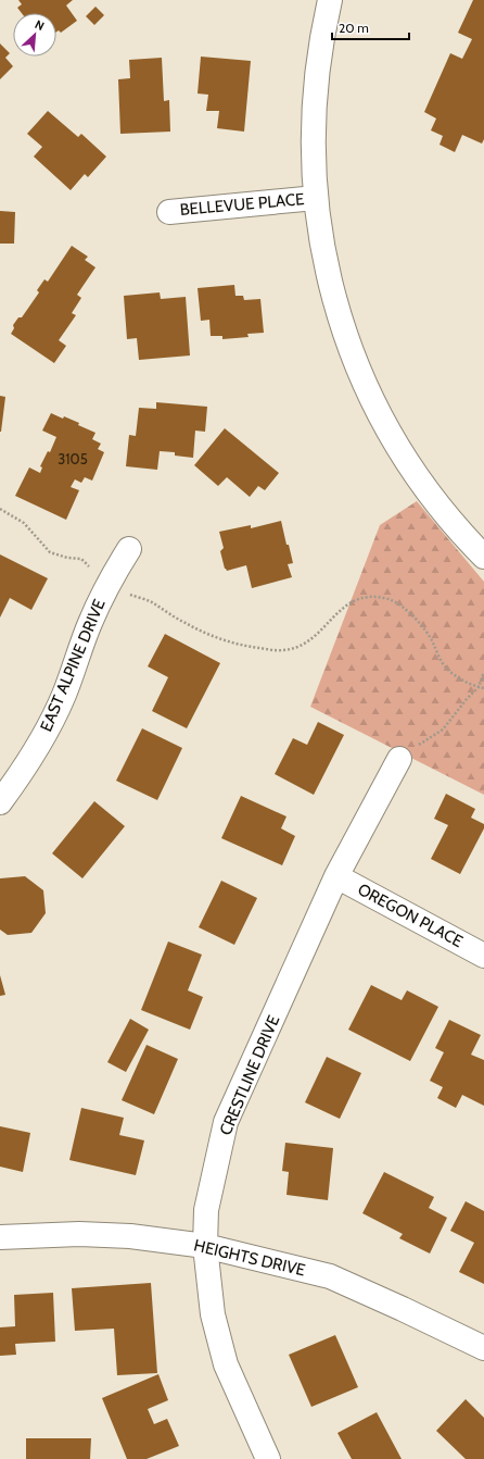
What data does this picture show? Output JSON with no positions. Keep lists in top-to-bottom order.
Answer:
{
  "streets": {
    "street": [
      "BELLEVUE PLACE",
      "EAST ALPINE DRIVE",
      "OREGON PLACE",
      "CRESTLINE DRIVE",
      "HEIGHTS DRIVE"
    ]
  },
  "crossings": [
    ["OREGON PLACE", "CRESTLINE DRIVE"],
    ["CRESTLINE DRIVE", "HEIGHTS DRIVE"]
  ],
  "house_numbers": ["3105"],
  "scale_bar": "20 m",
  "north": "top right"
}
